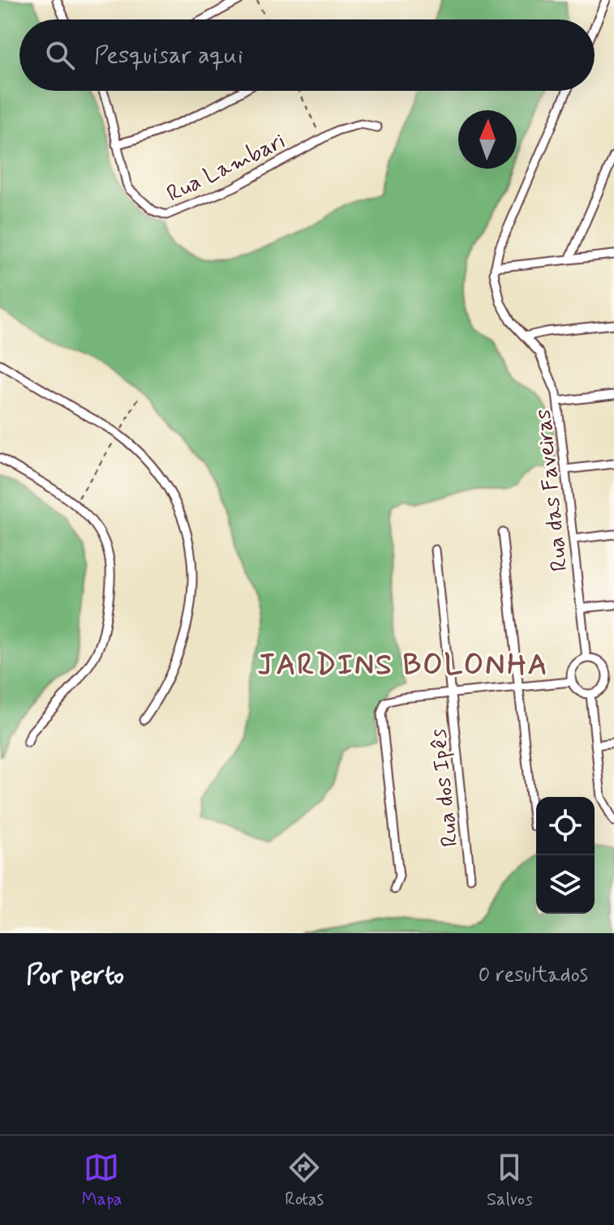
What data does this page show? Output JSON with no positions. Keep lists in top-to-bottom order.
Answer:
{
  "streets": {
    "street": ["Rua Lambari", "Rua das Faveiras", "Rua dos Ipês"]
  },
  "districts": ["JARDINS BOLONHA"],
  "north": "top",
  "page": {
    "search": "Pesquisar aqui",
    "heading": ["Por perto", "0 resultados"],
    "nav": ["Mapa", "Rotas", "Salvos"]
  }
}
